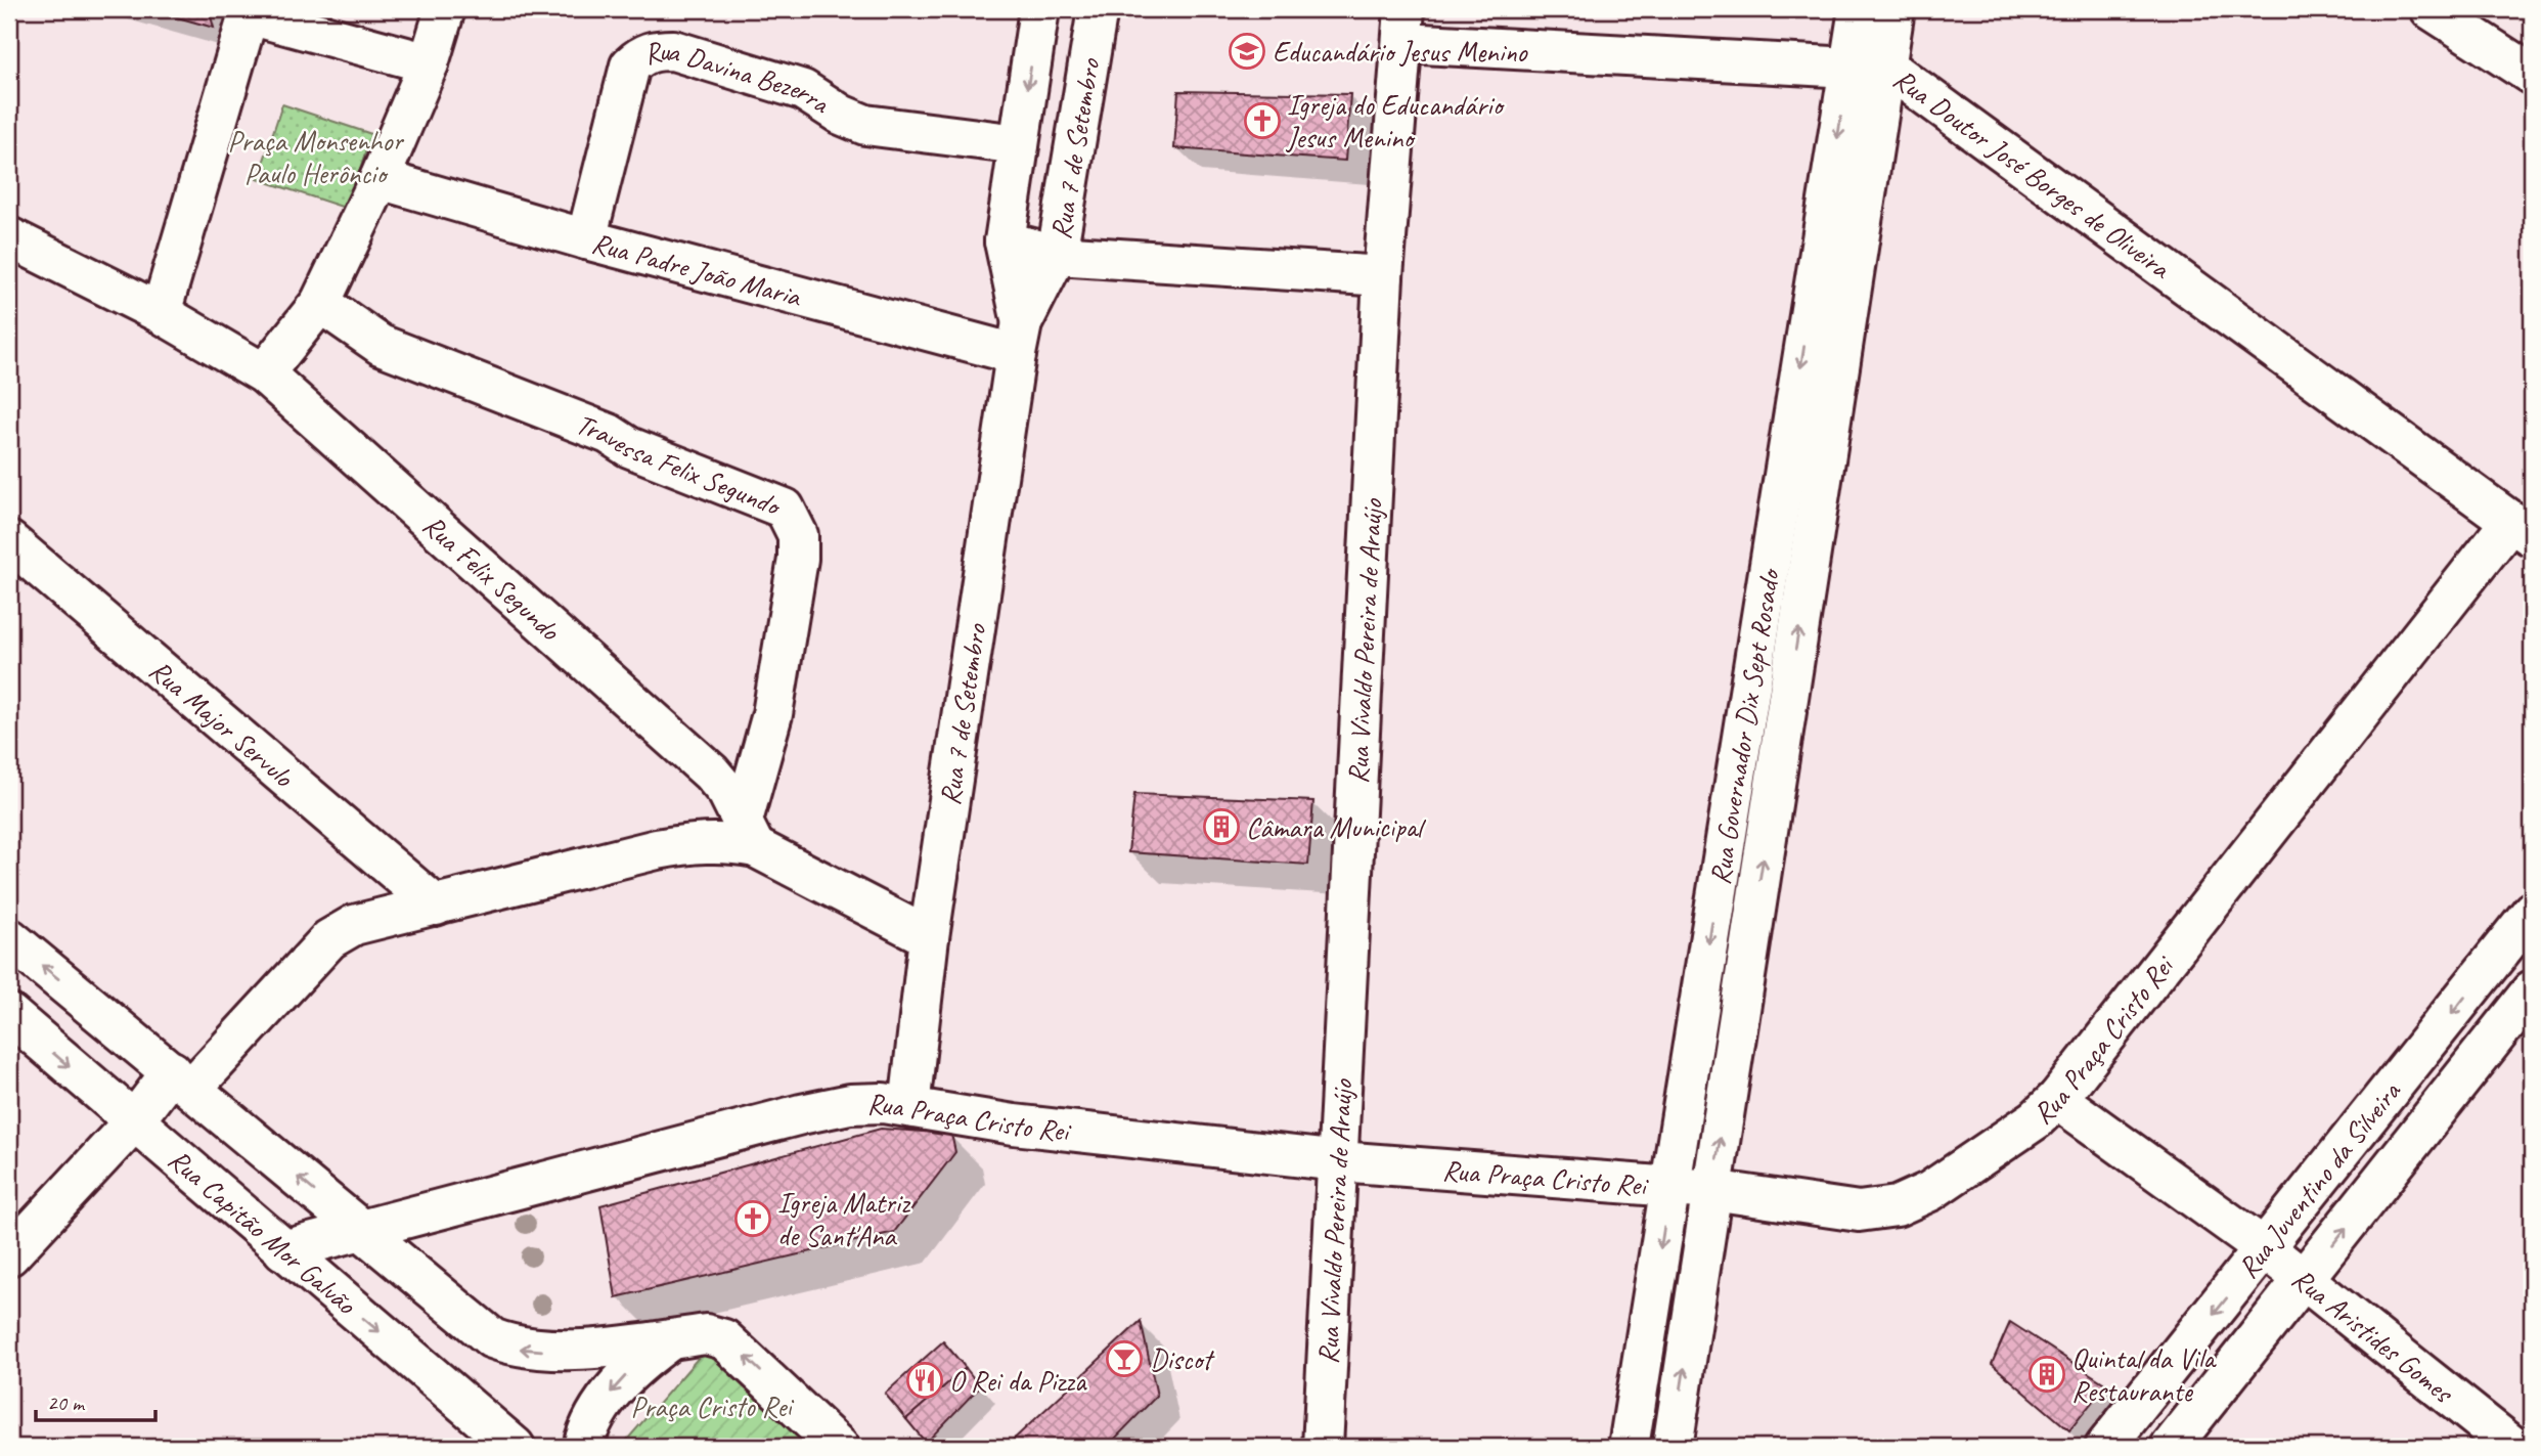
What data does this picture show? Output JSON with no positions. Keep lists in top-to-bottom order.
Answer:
{
  "streets": {
    "street": [
      "Rua Davina Bezerra",
      "Rua 7 de Setembro",
      "Rua Doutor José Borges de Oliveira",
      "Rua Padre João Maria",
      "Travessa Felix Segundo",
      "Rua Felix Segundo",
      "Rua Vivaldo Pereira de Araújo",
      "Rua Major Servulo",
      "Rua Governador Dix Sept Rosado",
      "Rua Praça Cristo Rei",
      "Rua Juventino da Silveira",
      "Rua Capitão Mor Galvão",
      "Rua Aristides Gomes"
    ]
  },
  "crossings": [
    ["Rua Davina Bezerra", "Rua 7 de Setembro"],
    ["Rua Davina Bezerra", "Rua Padre João Maria"],
    ["Rua 7 de Setembro", "Rua Padre João Maria"],
    ["Rua 7 de Setembro", "Rua Praça Cristo Rei"],
    ["Rua Doutor José Borges de Oliveira", "Rua Vivaldo Pereira de Araújo"],
    ["Rua Doutor José Borges de Oliveira", "Rua Governador Dix Sept Rosado"],
    ["Rua Doutor José Borges de Oliveira", "Rua Praça Cristo Rei"],
    ["Travessa Felix Segundo", "Rua Felix Segundo"],
    ["Rua Vivaldo Pereira de Araújo", "Rua Praça Cristo Rei"],
    ["Rua Governador Dix Sept Rosado", "Rua Praça Cristo Rei"],
    ["Rua Praça Cristo Rei", "Rua Capitão Mor Galvão"],
    ["Rua Praça Cristo Rei", "Rua Aristides Gomes"],
    ["Rua Juventino da Silveira", "Rua Aristides Gomes"]
  ],
  "parks": ["Praça Monsenhor Paulo Herôncio", "Praça Cristo Rei"],
  "places": {
    "school or university": ["Educandário Jesus Menino"],
    "church": ["Igreja do Educandário Jesus Menino", "Igreja Matriz de Sant'Ana"],
    "building": ["Câmara Municipal", "Quintal da Vila Restaurante"],
    "bar": ["Discot"],
    "restaurant": ["O Rei da Pizza"]
  },
  "scale_bar": "20 m"
}
